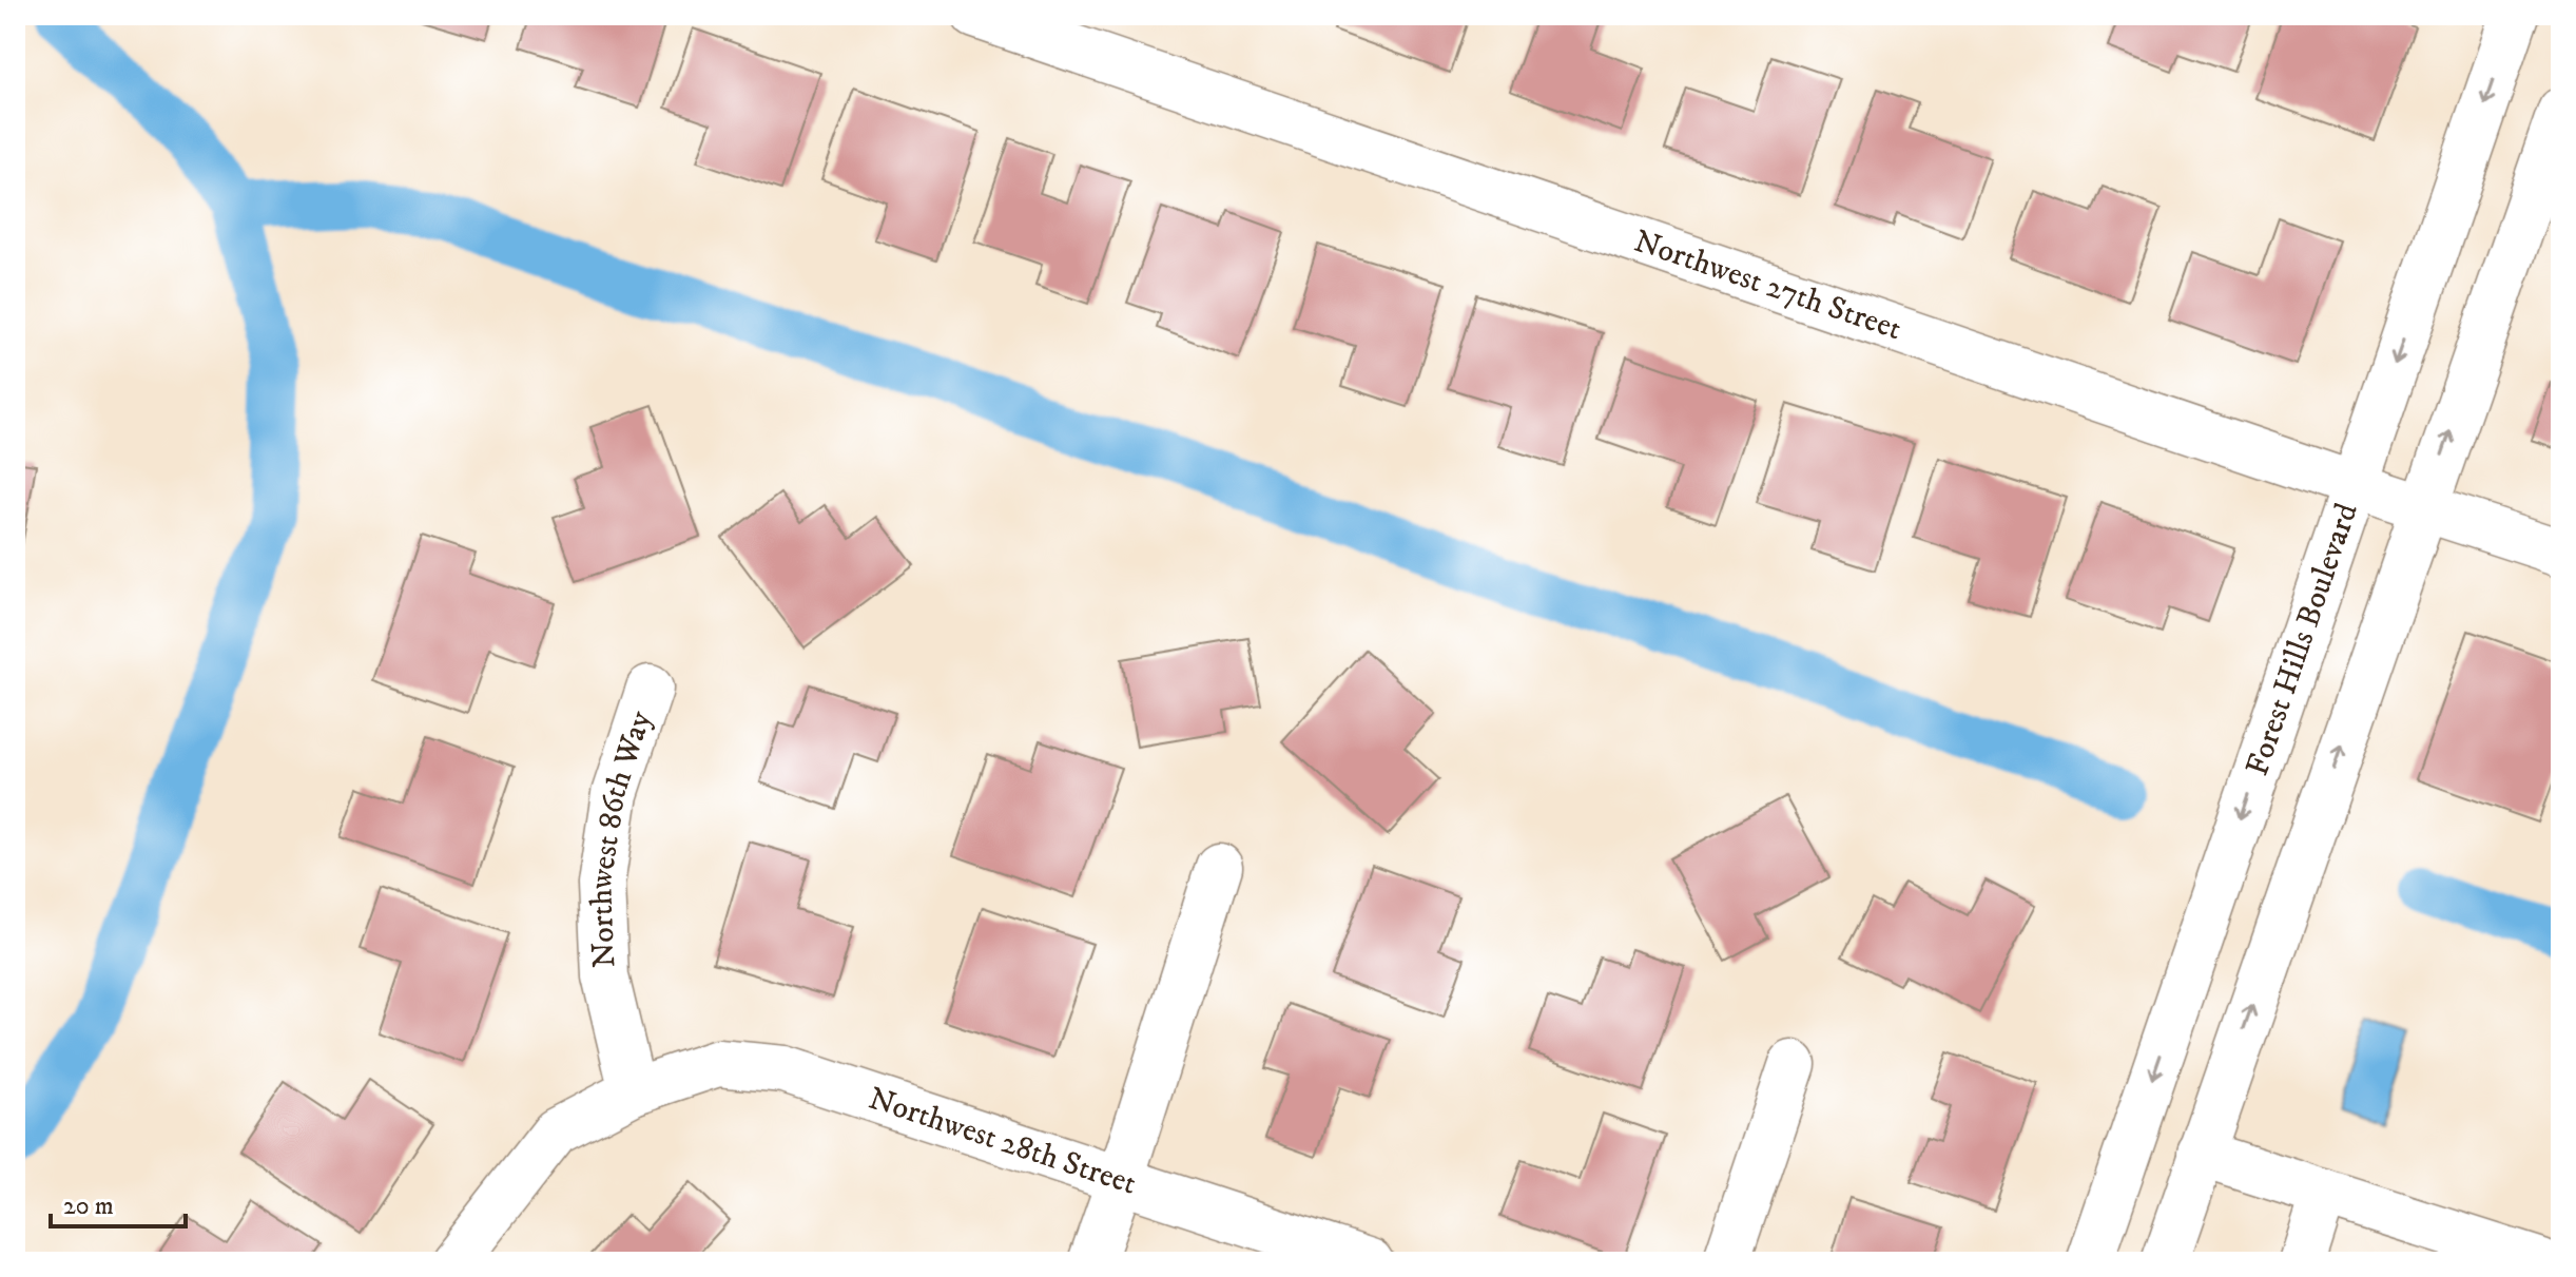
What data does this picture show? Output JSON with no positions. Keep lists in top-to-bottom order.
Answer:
{
  "streets": {
    "street": [
      "Northwest 27th Street",
      "Forest Hills Boulevard",
      "Northwest 86th Way",
      "Northwest 28th Street"
    ]
  },
  "crossings": [
    ["Northwest 27th Street", "Forest Hills Boulevard"],
    ["Northwest 86th Way", "Northwest 28th Street"]
  ],
  "scale_bar": "20 m"
}
